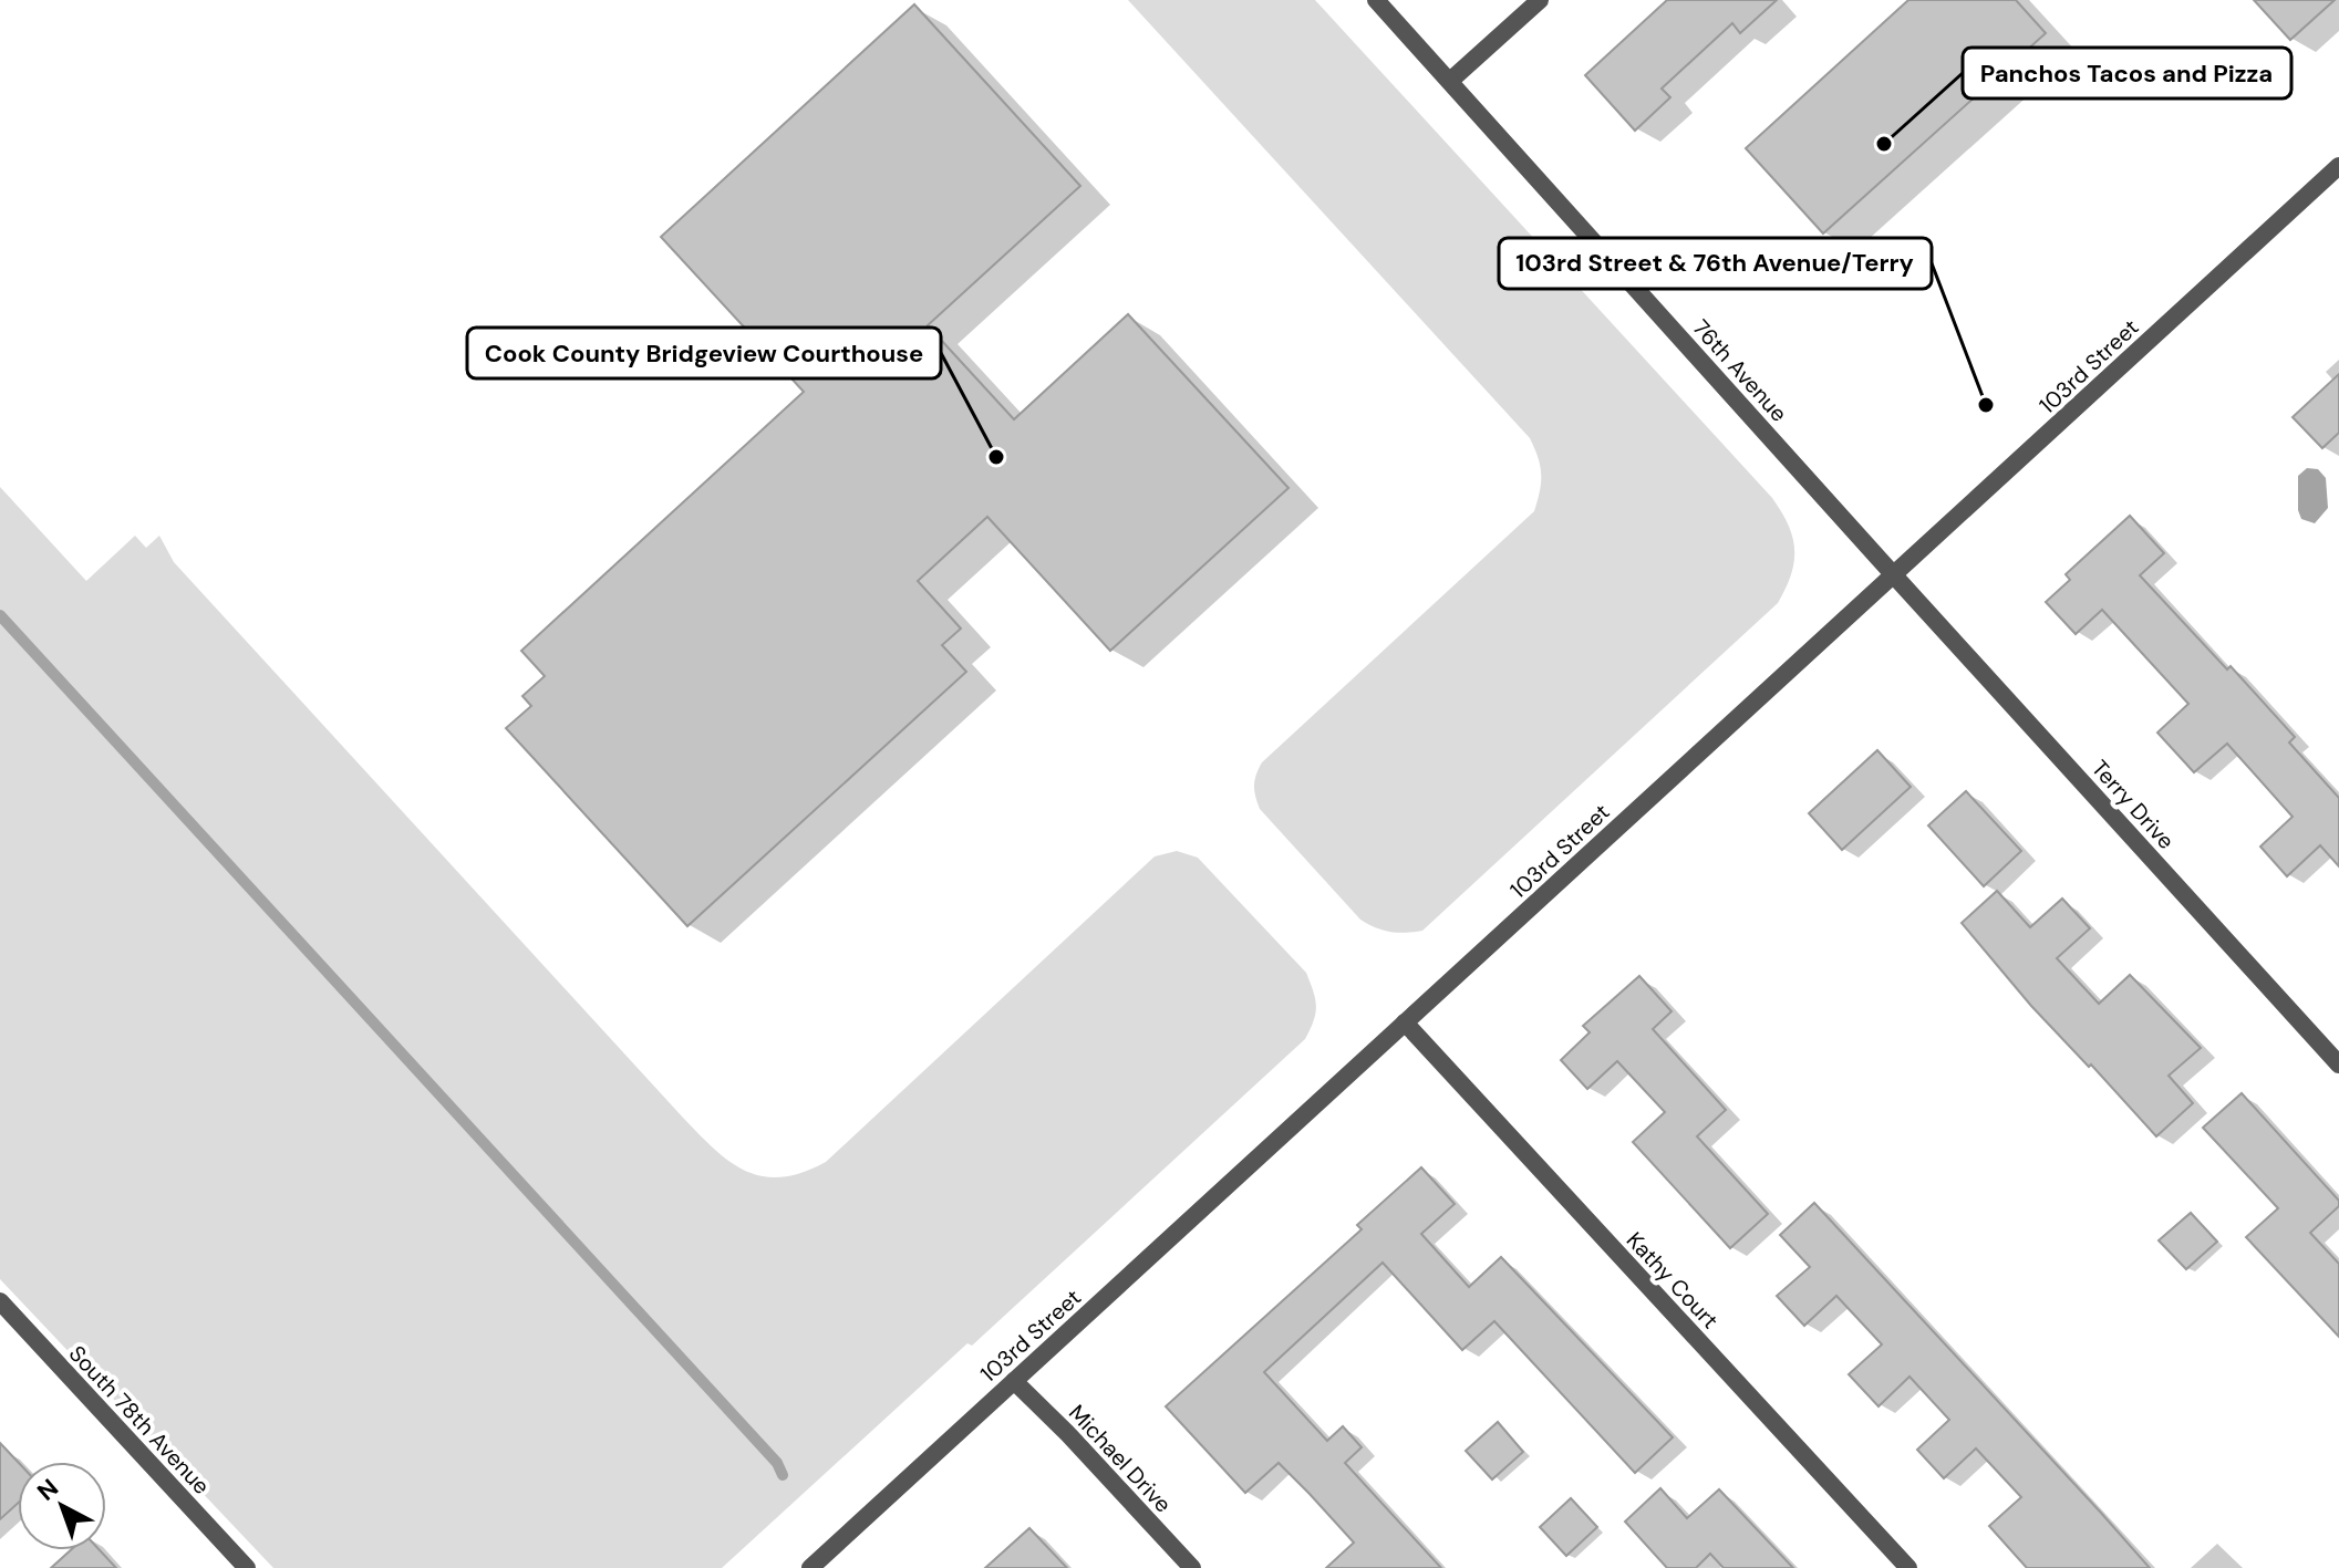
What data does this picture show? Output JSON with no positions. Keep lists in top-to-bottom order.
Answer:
{
  "streets": {
    "street": [
      "103rd Street",
      "76th Avenue",
      "Terry Drive",
      "Kathy Court",
      "South 78th Avenue",
      "Michael Drive"
    ]
  },
  "crossings": [
    ["103rd Street", "76th Avenue"],
    ["103rd Street", "Terry Drive"],
    ["103rd Street", "Kathy Court"],
    ["103rd Street", "Michael Drive"],
    ["76th Avenue", "Terry Drive"]
  ],
  "places": ["Panchos Tacos and Pizza", "103rd Street & 76th Avenue/Terry", "Cook County Bridgeview Courthouse"],
  "north": "top left"
}
